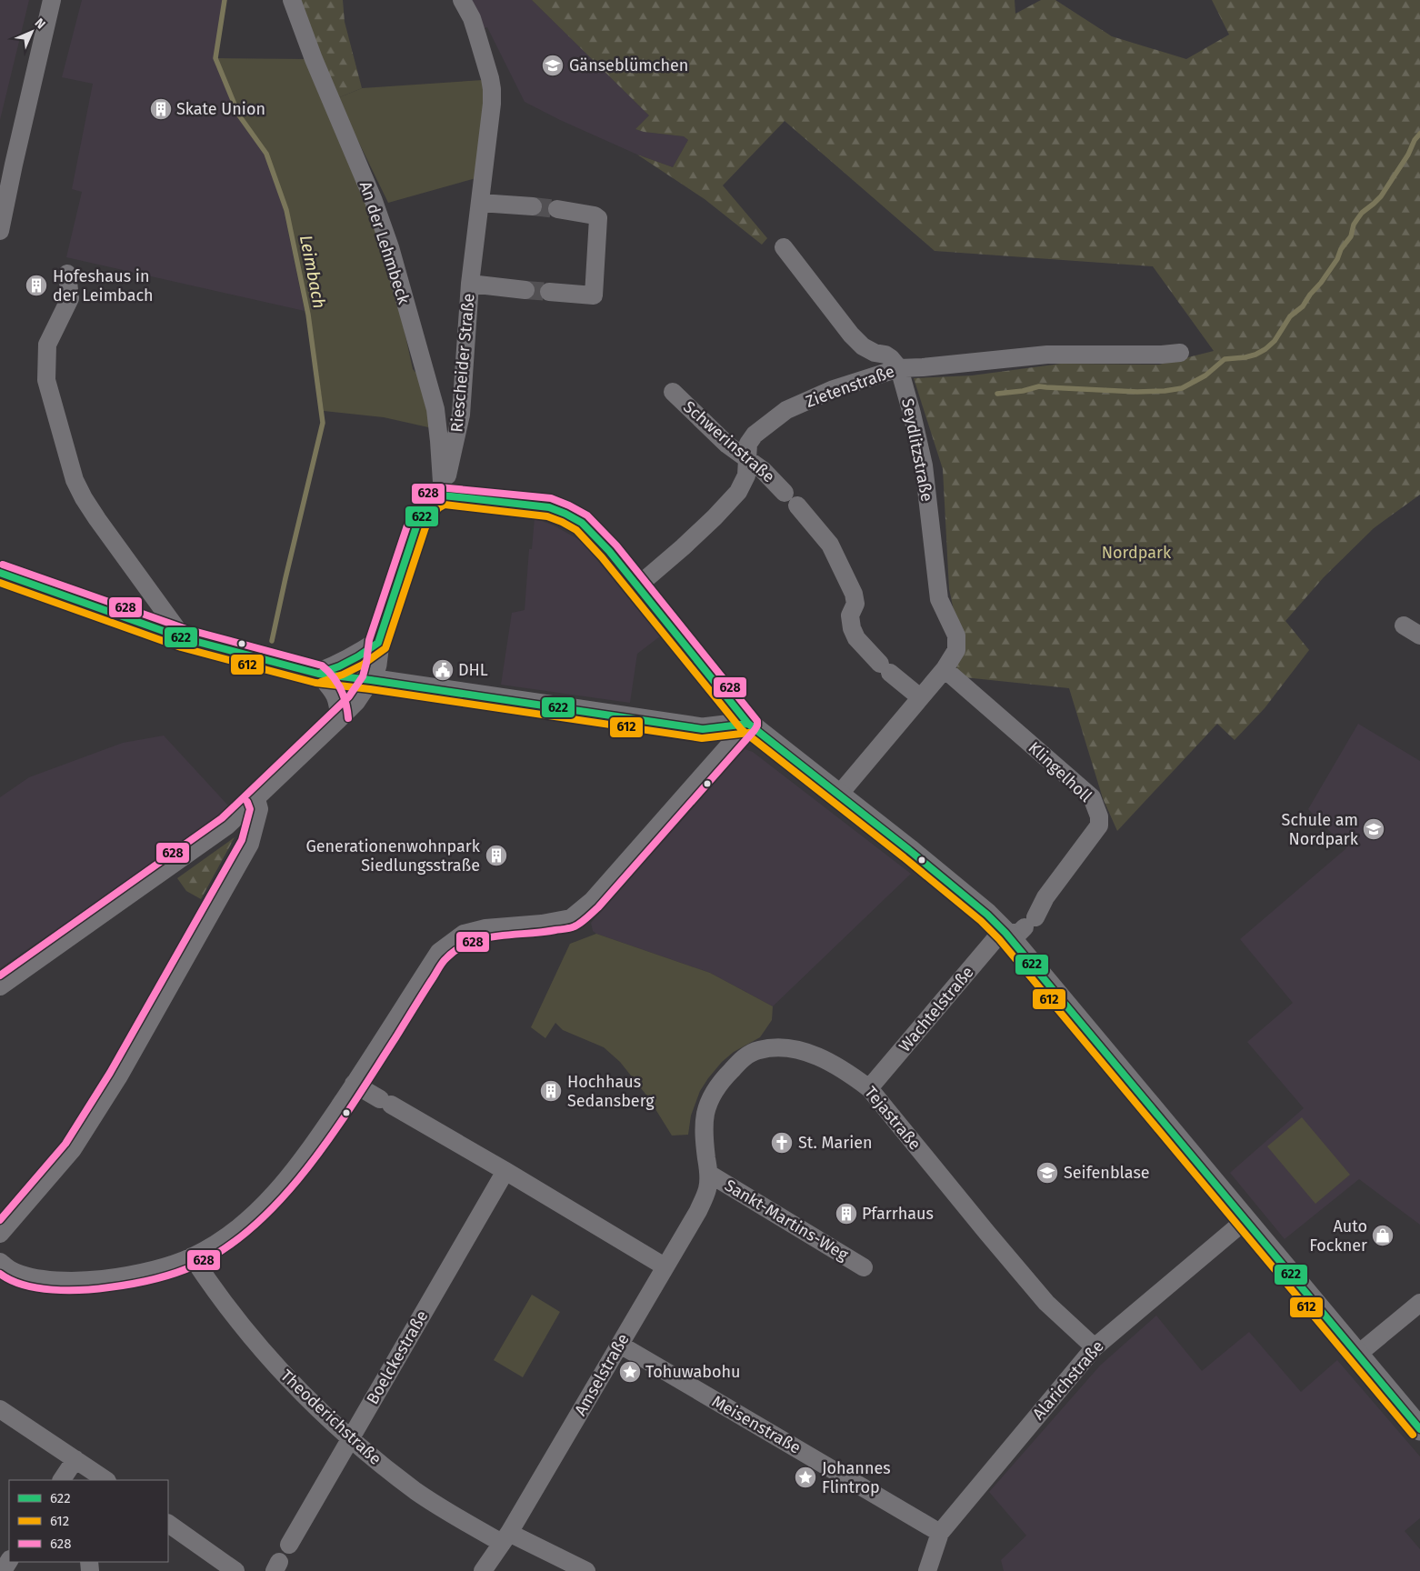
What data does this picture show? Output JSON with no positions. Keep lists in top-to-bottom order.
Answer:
{
  "streets": {
    "street": [
      "An der Lehmbeck",
      "Riescheider Straße",
      "Zietenstraße",
      "Schwerinstraße",
      "Seydlitzstraße",
      "Klingelholl",
      "Wachtelstraße",
      "Tejastraße",
      "Sankt-Martins-Weg",
      "Boelckestraße",
      "Amselstraße",
      "Alarichstraße",
      "Theoderichstraße",
      "Meisenstraße"
    ]
  },
  "crossings": [
    ["An der Lehmbeck", "Riescheider Straße"],
    ["Zietenstraße", "Schwerinstraße"],
    ["Zietenstraße", "Seydlitzstraße"],
    ["Schwerinstraße", "Seydlitzstraße"],
    ["Seydlitzstraße", "Klingelholl"],
    ["Klingelholl", "Wachtelstraße"],
    ["Wachtelstraße", "Tejastraße"],
    ["Tejastraße", "Sankt-Martins-Weg"],
    ["Tejastraße", "Amselstraße"],
    ["Tejastraße", "Alarichstraße"],
    ["Sankt-Martins-Weg", "Amselstraße"],
    ["Boelckestraße", "Theoderichstraße"],
    ["Amselstraße", "Theoderichstraße"],
    ["Amselstraße", "Meisenstraße"],
    ["Alarichstraße", "Meisenstraße"]
  ],
  "water": ["Leimbach"],
  "parks": ["Nordpark"],
  "places": {
    "school or university": ["Gänseblümchen", "Schule am Nordpark", "Seifenblase"],
    "building": [
      "Skate Union",
      "Hofeshaus in der Leimbach",
      "Generationenwohnpark Siedlungsstraße",
      "Hochhaus Sedansberg",
      "Pfarrhaus"
    ],
    "public building": ["DHL"],
    "church": ["St. Marien"],
    "shop": ["Auto Fockner"],
    "place": ["Tohuwabohu", "Johannes Flintrop"]
  },
  "lines": ["transit line 628", "transit line 622", "transit line 612"],
  "legend": ["622", "612", "628"],
  "north": "top right"
}
